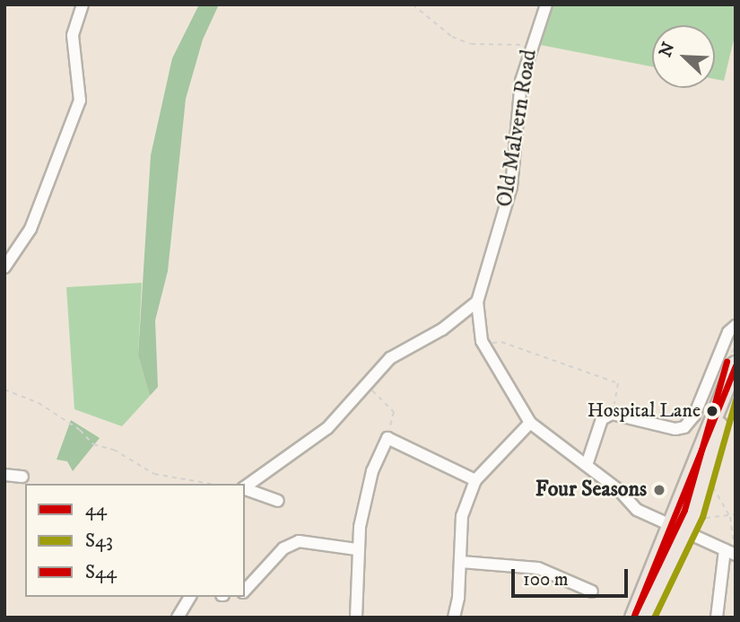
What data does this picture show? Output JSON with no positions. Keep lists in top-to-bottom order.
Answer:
{
  "streets": {
    "street": ["Old Malvern Road"]
  },
  "places": ["Hospital Lane", "Four Seasons"],
  "lines": ["transit line S44", "transit line 44", "transit line S43"],
  "legend": ["44", "S43", "S44"],
  "scale_bar": "100 m",
  "north": "top left"
}
